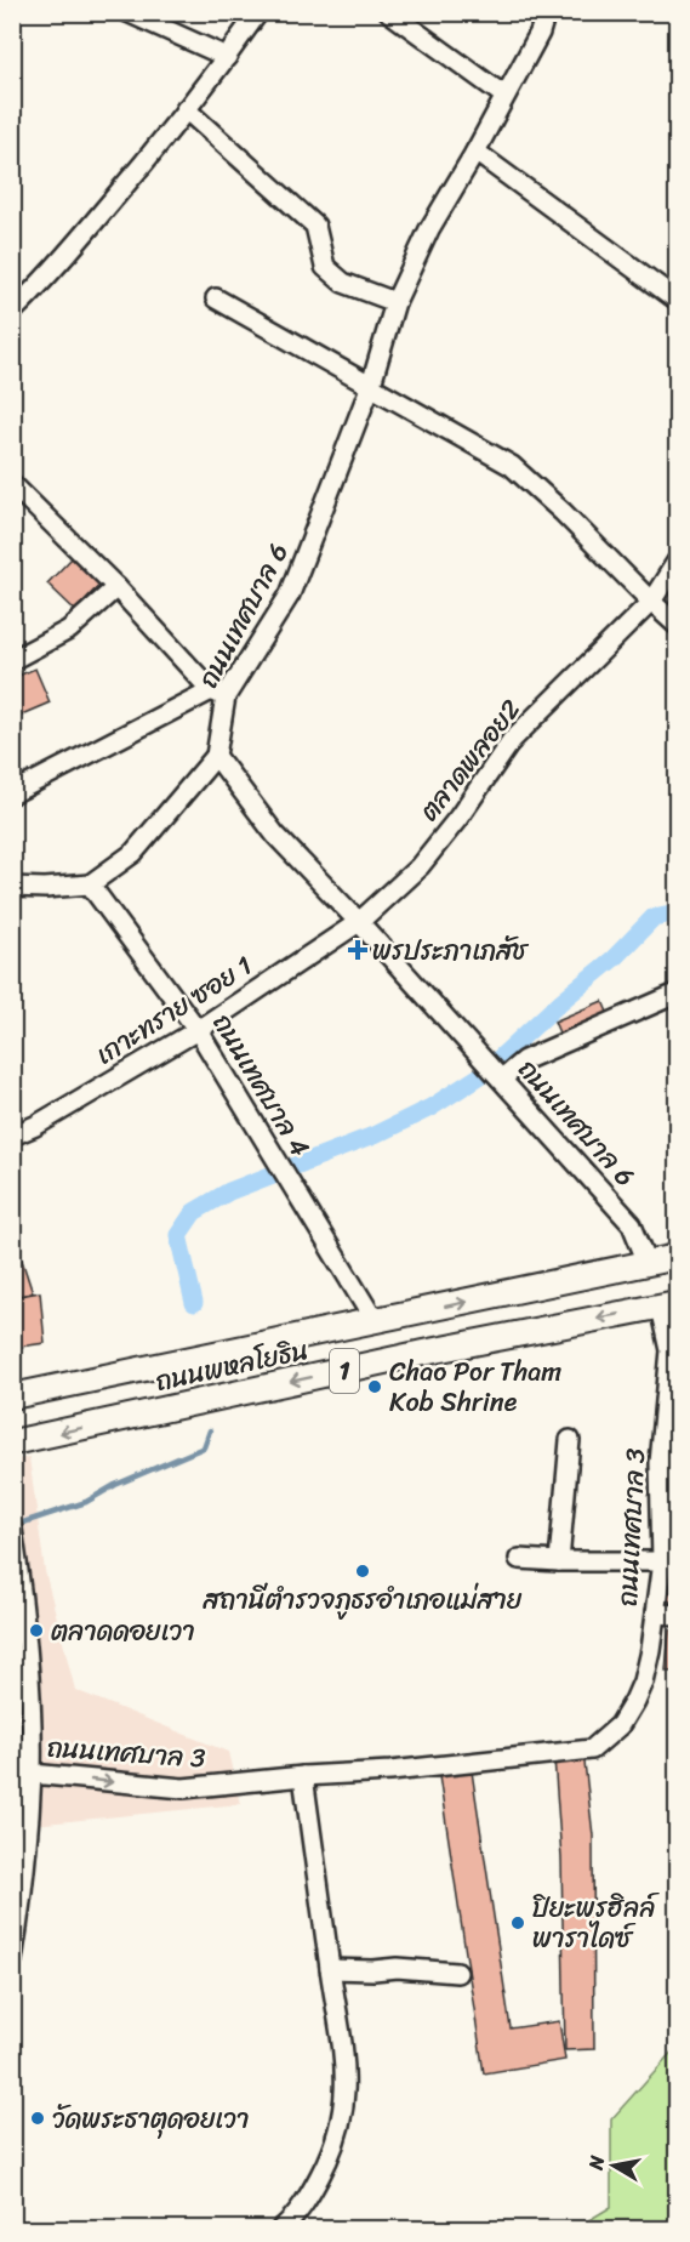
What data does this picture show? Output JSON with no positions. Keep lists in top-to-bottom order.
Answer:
{
  "streets": {
    "main road": ["ถนนพหลโยธิน", "1"],
    "street": [
      "ถนนเทศบาล 6",
      "ตลาดพลอย2",
      "เกาะทราย ซอย 1",
      "ถนนเทศบาล 4",
      "ถนนเทศบาล 3"
    ]
  },
  "crossings": [
    ["ถนนเทศบาล 6", "ตลาดพลอย2"],
    ["ถนนเทศบาล 6", "เกาะทราย ซอย 1"],
    ["ถนนเทศบาล 6", "ถนนพหลโยธิน"],
    ["ตลาดพลอย2", "เกาะทราย ซอย 1"],
    ["เกาะทราย ซอย 1", "ถนนเทศบาล 4"],
    ["ถนนเทศบาล 4", "ถนนพหลโยธิน"],
    ["ถนนพหลโยธิน", "ถนนเทศบาล 3"]
  ],
  "places": {
    "health": ["พรประภาเภสัช"],
    "other": [
      "Chao Por Tham Kob Shrine",
      "สถานีตำรวจภูธรอำเภอแม่สาย",
      "ตลาดดอยเวา",
      "ปิยะพรฮิลล์ พาราไดซ์",
      "วัดพระธาตุดอยเวา"
    ]
  },
  "north": "left"
}
